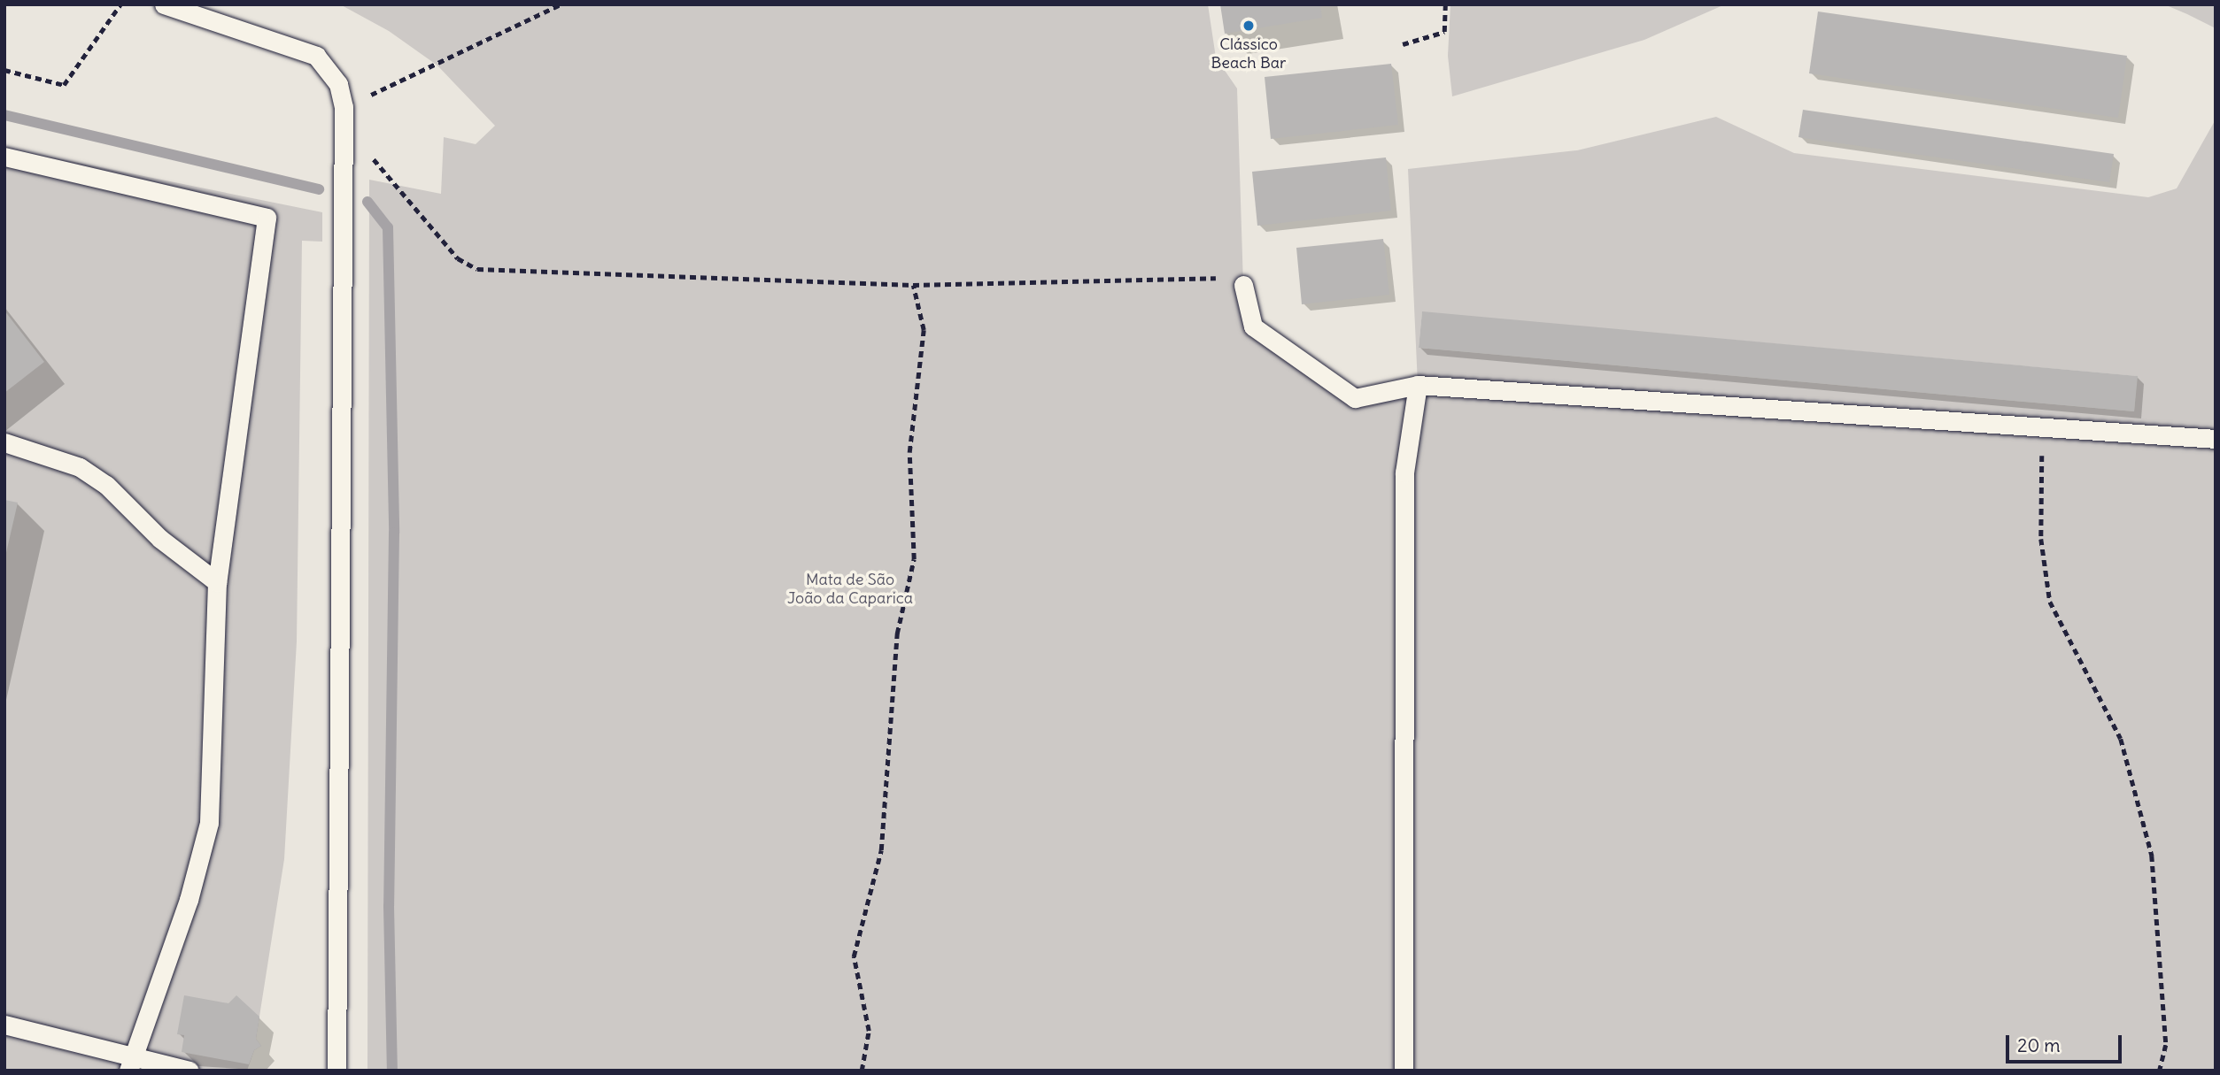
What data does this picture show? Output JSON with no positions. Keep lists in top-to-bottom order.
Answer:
{
  "parks": ["Mata de São João da Caparica"],
  "places": ["Clássico Beach Bar"],
  "scale_bar": "20 m"
}
